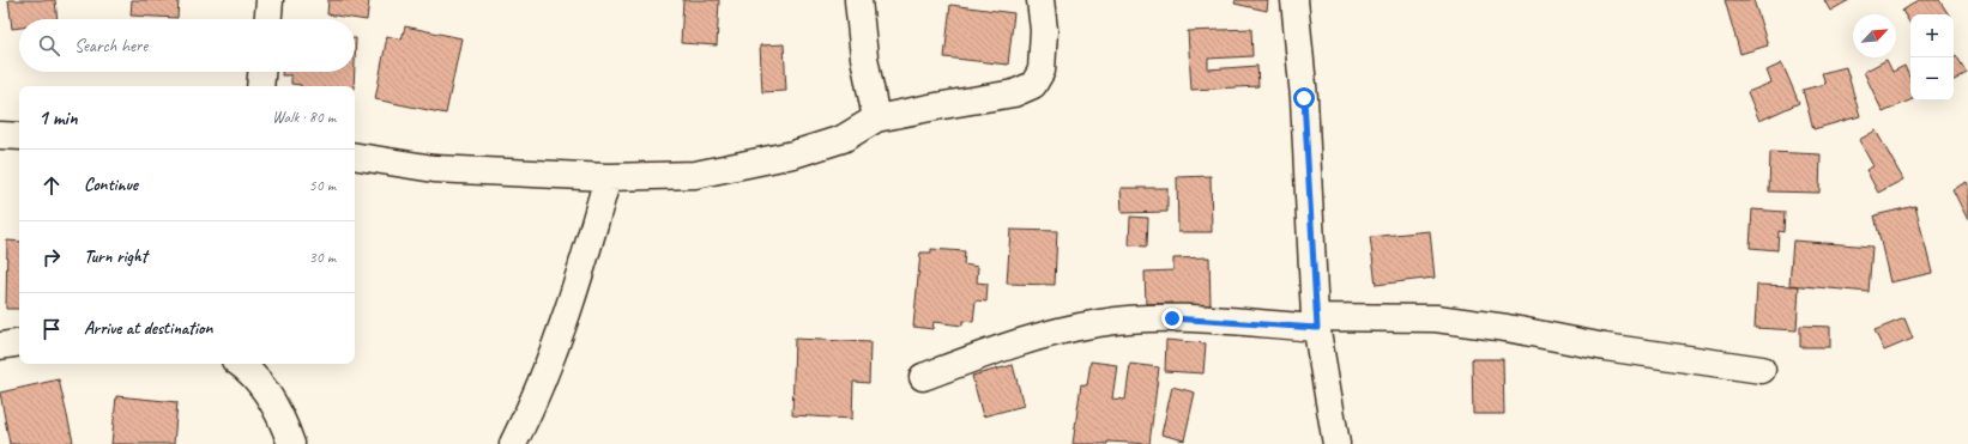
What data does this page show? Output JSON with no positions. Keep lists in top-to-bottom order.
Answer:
{
  "north": "top right",
  "page": {
    "map_buttons": ["+", "−"],
    "search": "Search here",
    "heading": ["1 min", "Walk · 80 m"],
    "list": [
      ["Continue", "50 m"],
      ["Turn right", "30 m"],
      "Arrive at destination"
    ]
  }
}
